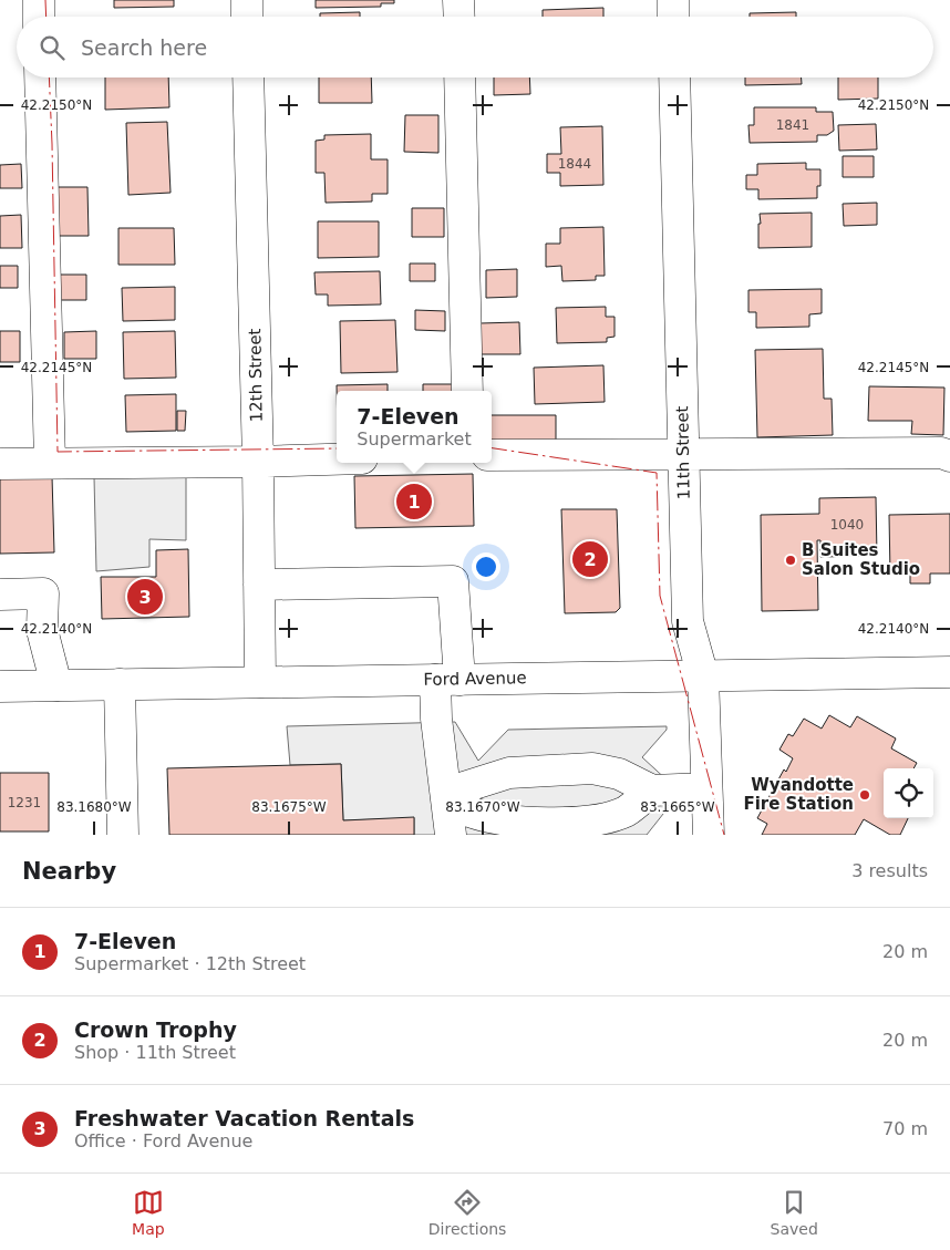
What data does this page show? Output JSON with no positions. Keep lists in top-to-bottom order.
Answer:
{
  "streets": {
    "street": ["12th Street", "11th Street", "Ford Avenue"]
  },
  "crossings": [
    ["12th Street", "Ford Avenue"],
    ["11th Street", "Ford Avenue"]
  ],
  "places": ["B Suites Salon Studio", "Wyandotte Fire Station"],
  "house_numbers": [
    "1841",
    "1844",
    "1040",
    "1231"
  ],
  "page": {
    "search": "Search here",
    "popup": ["7-Eleven", "Supermarket"],
    "pins": ["1", "2", "3"],
    "heading": ["Nearby", "3 results"],
    "list": [
      {
        "mark": "1",
        "name": "7-Eleven",
        "note": "Supermarket · 12th Street",
        "value": "20 m"
      },
      {
        "mark": "2",
        "name": "Crown Trophy",
        "note": "Shop · 11th Street",
        "value": "20 m"
      },
      {
        "mark": "3",
        "name": "Freshwater Vacation Rentals",
        "note": "Office · Ford Avenue",
        "value": "70 m"
      }
    ],
    "nav": ["Map", "Directions", "Saved"]
  },
  "coordinates": [
    "42.2150°N",
    "42.2145°N",
    "42.2140°N",
    "83.1680°W",
    "83.1675°W",
    "83.1670°W",
    "83.1665°W"
  ]
}
